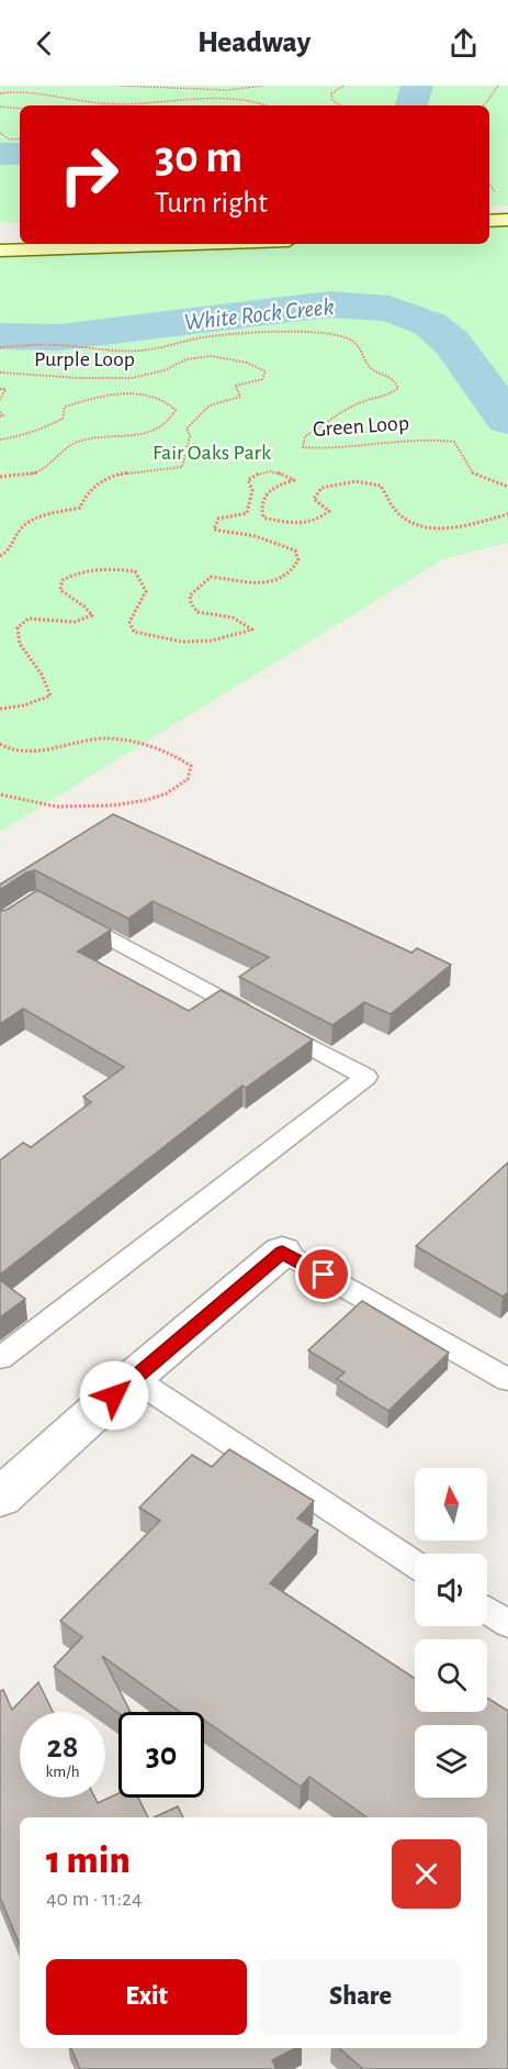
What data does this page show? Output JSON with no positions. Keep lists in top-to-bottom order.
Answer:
{
  "streets": {
    "path": ["Purple Loop", "Green Loop"]
  },
  "water": ["White Rock Creek"],
  "parks": ["Fair Oaks Park"],
  "north": "top",
  "page": {
    "header": "Headway",
    "turn": ["30 m", "Turn right"],
    "speed": "28 km/h",
    "limit": "30",
    "heading": ["1 min", "40 m · 11:24"],
    "buttons": ["Exit", "Share"]
  }
}
